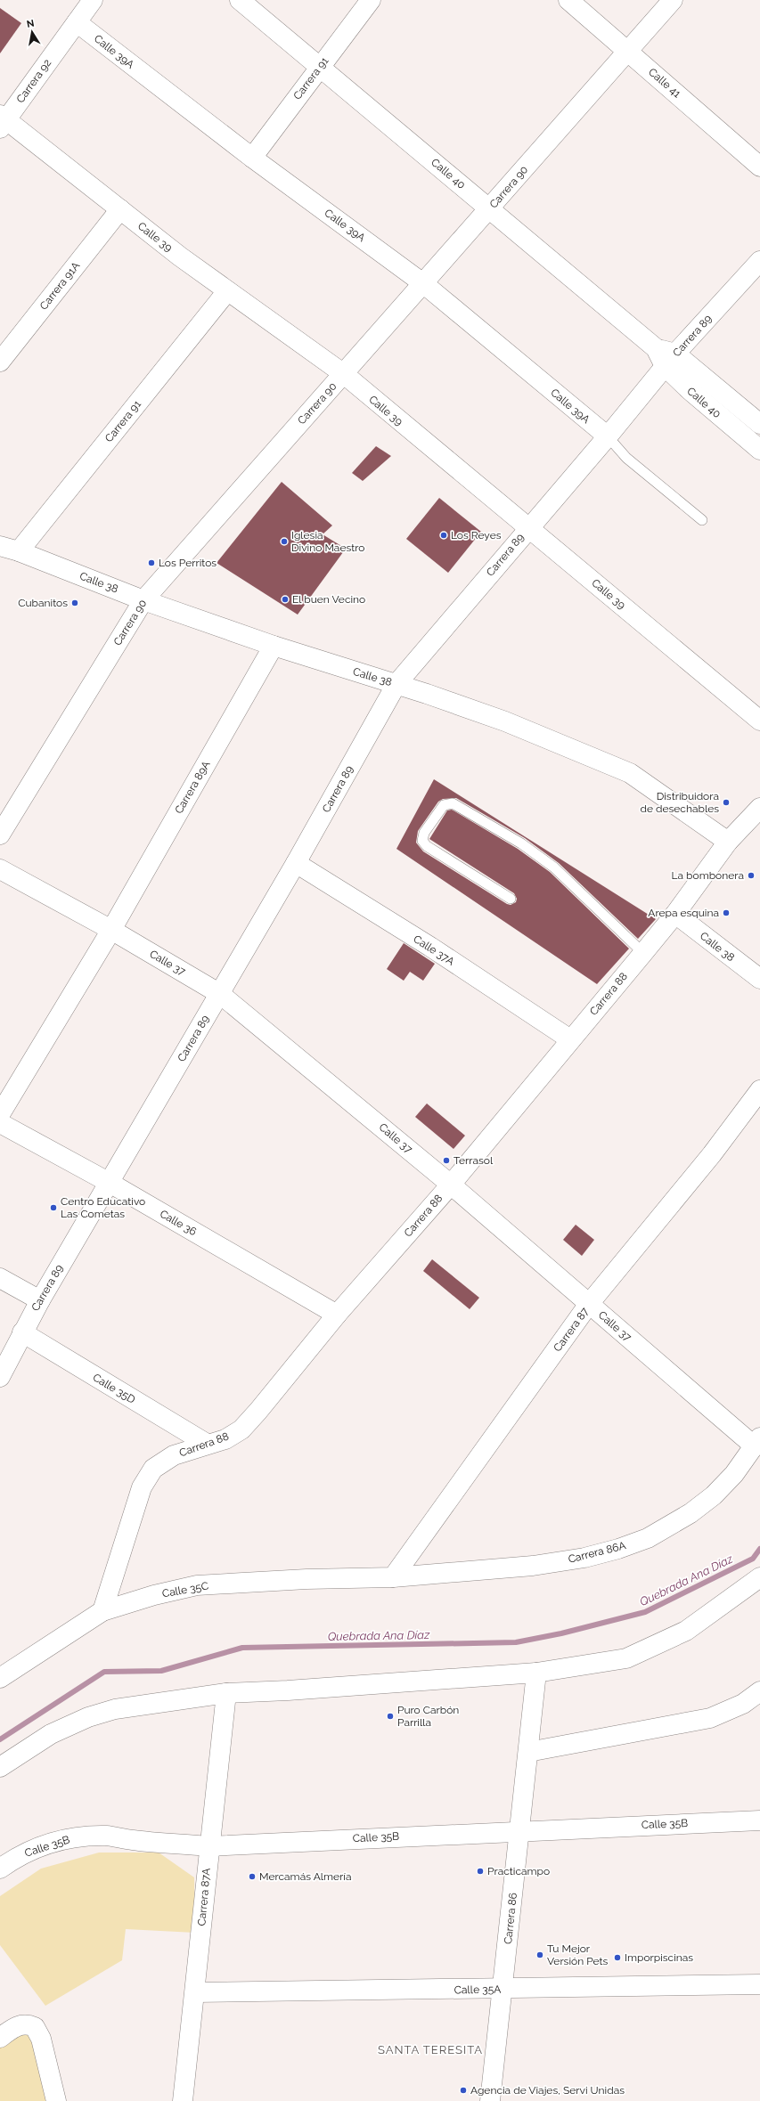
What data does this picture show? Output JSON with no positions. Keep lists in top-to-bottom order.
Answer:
{
  "streets": {
    "street": [
      "Calle 39A",
      "Carrera 91",
      "Carrera 92",
      "Calle 41",
      "Calle 40",
      "Carrera 90",
      "Calle 39",
      "Carrera 91A",
      "Carrera 89",
      "Calle 38",
      "Carrera 89A",
      "Calle 37A",
      "Calle 37",
      "Carrera 88",
      "Calle 36",
      "Carrera 87",
      "Calle 35D",
      "Carrera 86A",
      "Calle 35C",
      "Calle 35B",
      "Carrera 87A",
      "Carrera 86",
      "Calle 35A"
    ]
  },
  "crossings": [
    ["Calle 39A", "Carrera 91"],
    ["Calle 39A", "Carrera 92"],
    ["Calle 39A", "Carrera 90"],
    ["Calle 39A", "Carrera 89"],
    ["Carrera 91", "Calle 40"],
    ["Carrera 91", "Calle 39"],
    ["Carrera 91", "Calle 38"],
    ["Carrera 92", "Calle 39"],
    ["Calle 41", "Carrera 90"],
    ["Calle 40", "Carrera 90"],
    ["Calle 40", "Carrera 89"],
    ["Carrera 90", "Calle 39"],
    ["Carrera 90", "Calle 38"],
    ["Calle 39", "Carrera 91A"],
    ["Calle 39", "Carrera 89"],
    ["Carrera 89", "Calle 38"],
    ["Carrera 89", "Calle 37A"],
    ["Carrera 89", "Calle 37"],
    ["Carrera 89", "Calle 36"],
    ["Carrera 89", "Calle 35D"],
    ["Calle 38", "Carrera 89A"],
    ["Calle 38", "Carrera 88"],
    ["Carrera 89A", "Calle 37"],
    ["Calle 37A", "Carrera 88"],
    ["Calle 37", "Carrera 88"],
    ["Calle 37", "Carrera 87"],
    ["Calle 37", "Carrera 86A"],
    ["Carrera 88", "Calle 36"],
    ["Carrera 88", "Calle 35D"],
    ["Carrera 88", "Calle 35C"],
    ["Carrera 87", "Carrera 86A"],
    ["Carrera 87", "Calle 35C"],
    ["Carrera 86A", "Calle 35C"],
    ["Calle 35B", "Carrera 87A"],
    ["Calle 35B", "Carrera 86"],
    ["Carrera 87A", "Calle 35A"],
    ["Carrera 86", "Calle 35A"]
  ],
  "districts": ["SANTA TERESITA"],
  "water": ["Quebrada Ana Díaz"],
  "places": [
    "Los Reyes",
    "Iglesia Divino Maestro",
    "Los Perritos",
    "El buen Vecino",
    "Cubanitos",
    "Distribuidora de desechables",
    "La bombonera",
    "Arepa esquina",
    "Terrasol",
    "Centro Educativo Las Cometas",
    "Puro Carbón Parrilla",
    "Practicampo",
    "Mercamás Almería",
    "Tu Mejor Versión Pets",
    "Imporpiscinas",
    "Agencia de Viajes, Servi Unidas"
  ],
  "north": "top"
}
